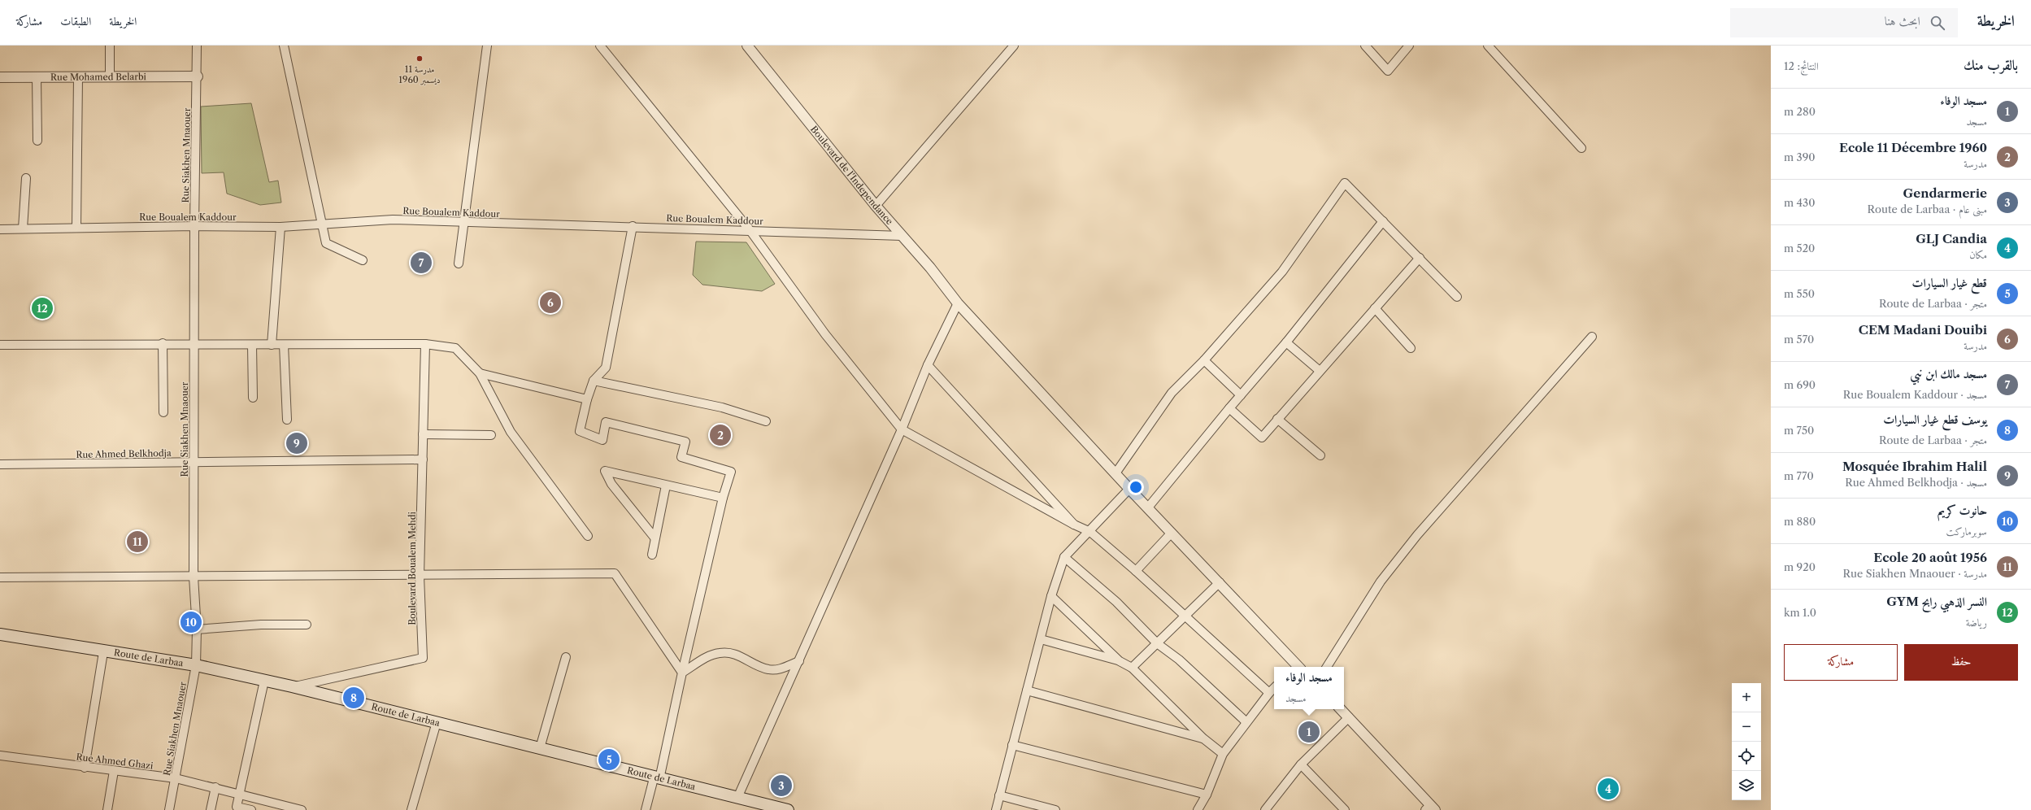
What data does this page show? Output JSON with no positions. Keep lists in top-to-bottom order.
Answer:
{
  "streets": {
    "main road": ["Route de Larbaa"],
    "street": [
      "Rue Mohamed Belarbi",
      "Rue Siakhen Mnaouer",
      "Boulevard de l'Independance",
      "Rue Boualem Kaddour",
      "Rue Ahmed Belkhodja",
      "Boulevard Boualem Mehdi",
      "Rue Ahmed Ghazi"
    ]
  },
  "crossings": [
    ["Rue Mohamed Belarbi", "Rue Siakhen Mnaouer"],
    ["Rue Siakhen Mnaouer", "Rue Boualem Kaddour"],
    ["Rue Siakhen Mnaouer", "Rue Ahmed Belkhodja"],
    ["Rue Siakhen Mnaouer", "Route de Larbaa"],
    ["Rue Siakhen Mnaouer", "Rue Ahmed Ghazi"],
    ["Boulevard de l'Independance", "Rue Boualem Kaddour"],
    ["Rue Ahmed Belkhodja", "Boulevard Boualem Mehdi"],
    ["Boulevard Boualem Mehdi", "Route de Larbaa"]
  ],
  "places": ["مدرسة 11 ديسمبر 1960"],
  "page": {
    "header": "الخريطة",
    "search": "ابحث هنا",
    "nav": ["الخريطة", "الطبقات", "مشاركة"],
    "heading": ["بالقرب منك", "النتائج: 12"],
    "list": [
      {
        "mark": "1",
        "name": "مسجد الوفاء",
        "note": "مسجد",
        "value": "280 m"
      },
      {
        "mark": "2",
        "name": "Ecole 11 Décembre 1960",
        "note": "مدرسة",
        "value": "390 m"
      },
      {
        "mark": "3",
        "name": "Gendarmerie",
        "note": "مبنى عام · Route de Larbaa",
        "value": "430 m"
      },
      {
        "mark": "4",
        "name": "GLJ Candia",
        "note": "مكان",
        "value": "520 m"
      },
      {
        "mark": "5",
        "name": "قطع غيار السيارات",
        "note": "متجر · Route de Larbaa",
        "value": "550 m"
      },
      {
        "mark": "6",
        "name": "CEM Madani Douibi",
        "note": "مدرسة",
        "value": "570 m"
      },
      {
        "mark": "7",
        "name": "مسجد مالك ابن نبي",
        "note": "مسجد · Rue Boualem Kaddour",
        "value": "690 m"
      },
      {
        "mark": "8",
        "name": "يوسف قطع غيار السيارات",
        "note": "متجر · Route de Larbaa",
        "value": "750 m"
      },
      {
        "mark": "9",
        "name": "Mosquée Ibrahim Halil",
        "note": "مسجد · Rue Ahmed Belkhodja",
        "value": "770 m"
      },
      {
        "mark": "10",
        "name": "حانوت كريم",
        "note": "سوبرماركت",
        "value": "880 m"
      },
      {
        "mark": "11",
        "name": "Ecole 20 août 1956",
        "note": "مدرسة · Rue Siakhen Mnaouer",
        "value": "920 m"
      },
      {
        "mark": "12",
        "name": "النسر الذهبي رابح GYM",
        "note": "رياضة",
        "value": "1.0 km"
      }
    ],
    "pins": [
      "7",
      "6",
      "12",
      "2",
      "9",
      "11",
      "10",
      "8",
      "1",
      "5",
      "3",
      "4"
    ],
    "buttons": ["حفظ", "مشاركة"],
    "popup": ["مسجد الوفاء", "مسجد"],
    "map_buttons": ["+", "−"]
  }
}
